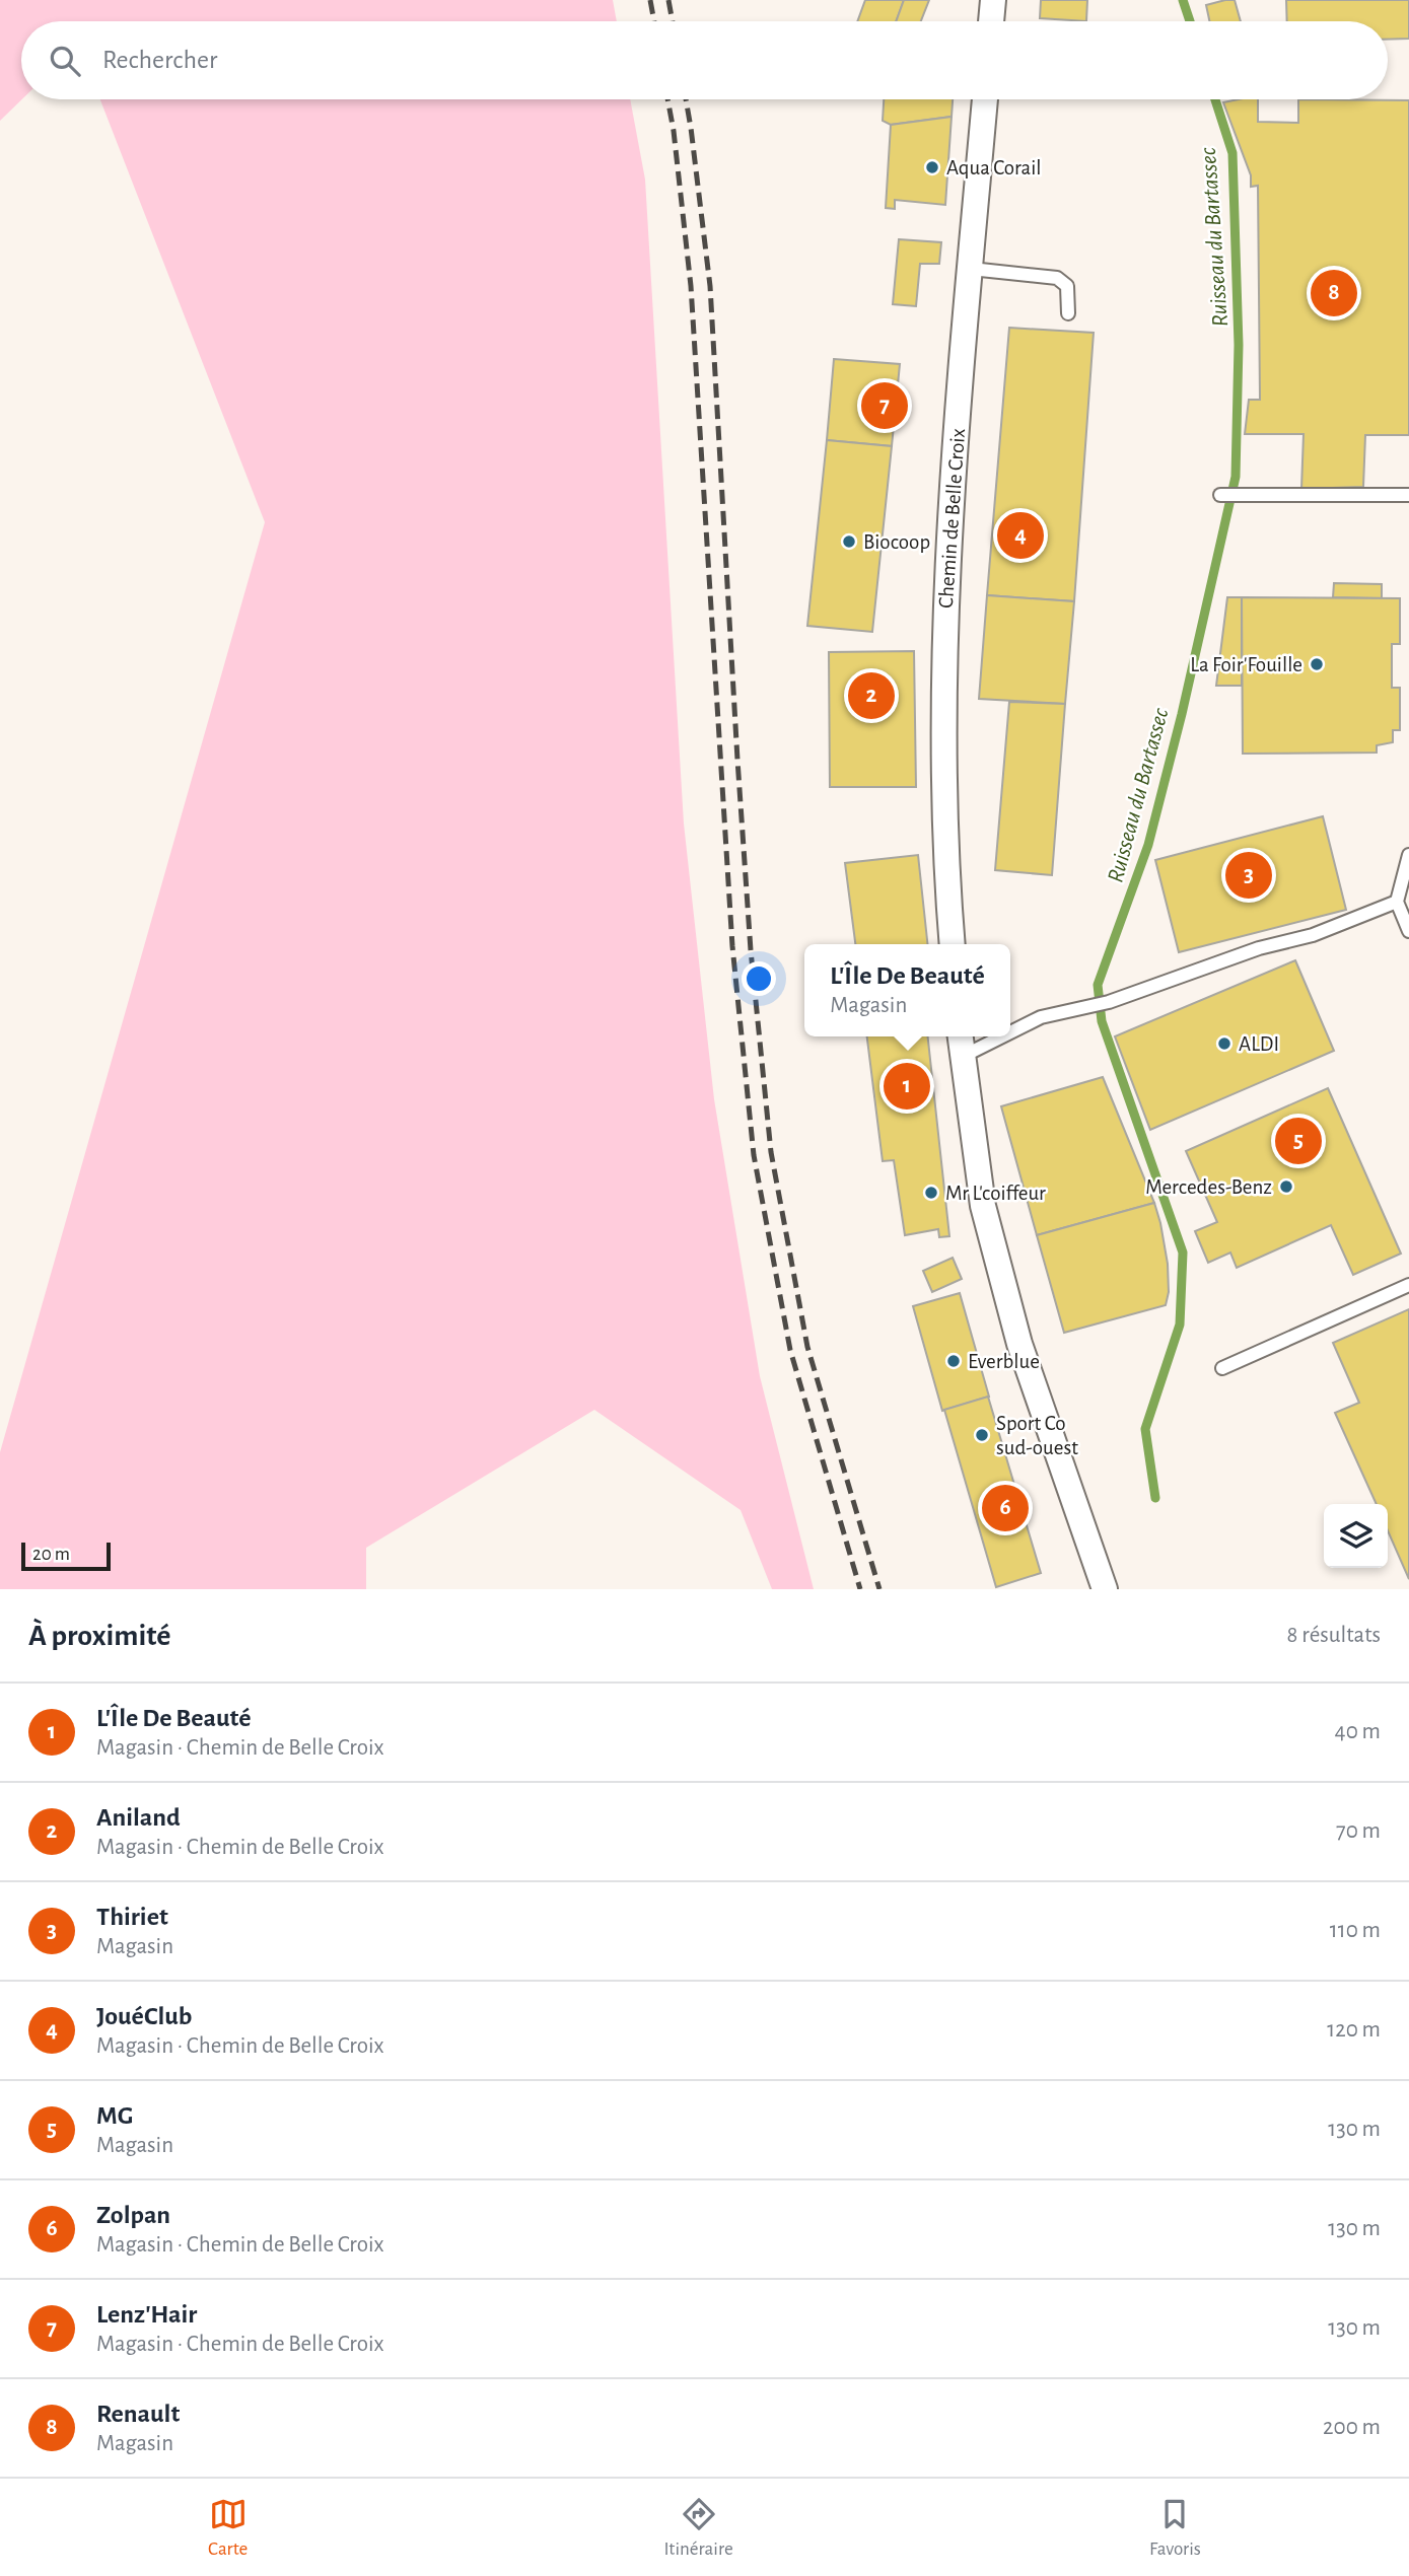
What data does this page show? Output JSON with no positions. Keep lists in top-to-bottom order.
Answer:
{
  "streets": {
    "street": ["Chemin de Belle Croix"]
  },
  "water": ["Ruisseau du Bartassec"],
  "places": [
    "Aqua Corail",
    "Biocoop",
    "La Foir'Fouille",
    "ALDI",
    "Mercedes-Benz",
    "Mr L'coiffeur",
    "Everblue",
    "Sport Co sud-ouest"
  ],
  "scale_bar": "20 m",
  "page": {
    "search": "Rechercher",
    "pins": [
      "8",
      "7",
      "4",
      "2",
      "3",
      "1",
      "5",
      "6"
    ],
    "popup": ["L'Île De Beauté", "Magasin"],
    "scale": "20 m",
    "heading": ["À proximité", "8 résultats"],
    "list": [
      {
        "mark": "1",
        "name": "L'Île De Beauté",
        "note": "Magasin · Chemin de Belle Croix",
        "value": "40 m"
      },
      {
        "mark": "2",
        "name": "Aniland",
        "note": "Magasin · Chemin de Belle Croix",
        "value": "70 m"
      },
      {
        "mark": "3",
        "name": "Thiriet",
        "note": "Magasin",
        "value": "110 m"
      },
      {
        "mark": "4",
        "name": "JouéClub",
        "note": "Magasin · Chemin de Belle Croix",
        "value": "120 m"
      },
      {
        "mark": "5",
        "name": "MG",
        "note": "Magasin",
        "value": "130 m"
      },
      {
        "mark": "6",
        "name": "Zolpan",
        "note": "Magasin · Chemin de Belle Croix",
        "value": "130 m"
      },
      {
        "mark": "7",
        "name": "Lenz'Hair",
        "note": "Magasin · Chemin de Belle Croix",
        "value": "130 m"
      },
      {
        "mark": "8",
        "name": "Renault",
        "note": "Magasin",
        "value": "200 m"
      }
    ],
    "nav": ["Carte", "Itinéraire", "Favoris"]
  }
}
